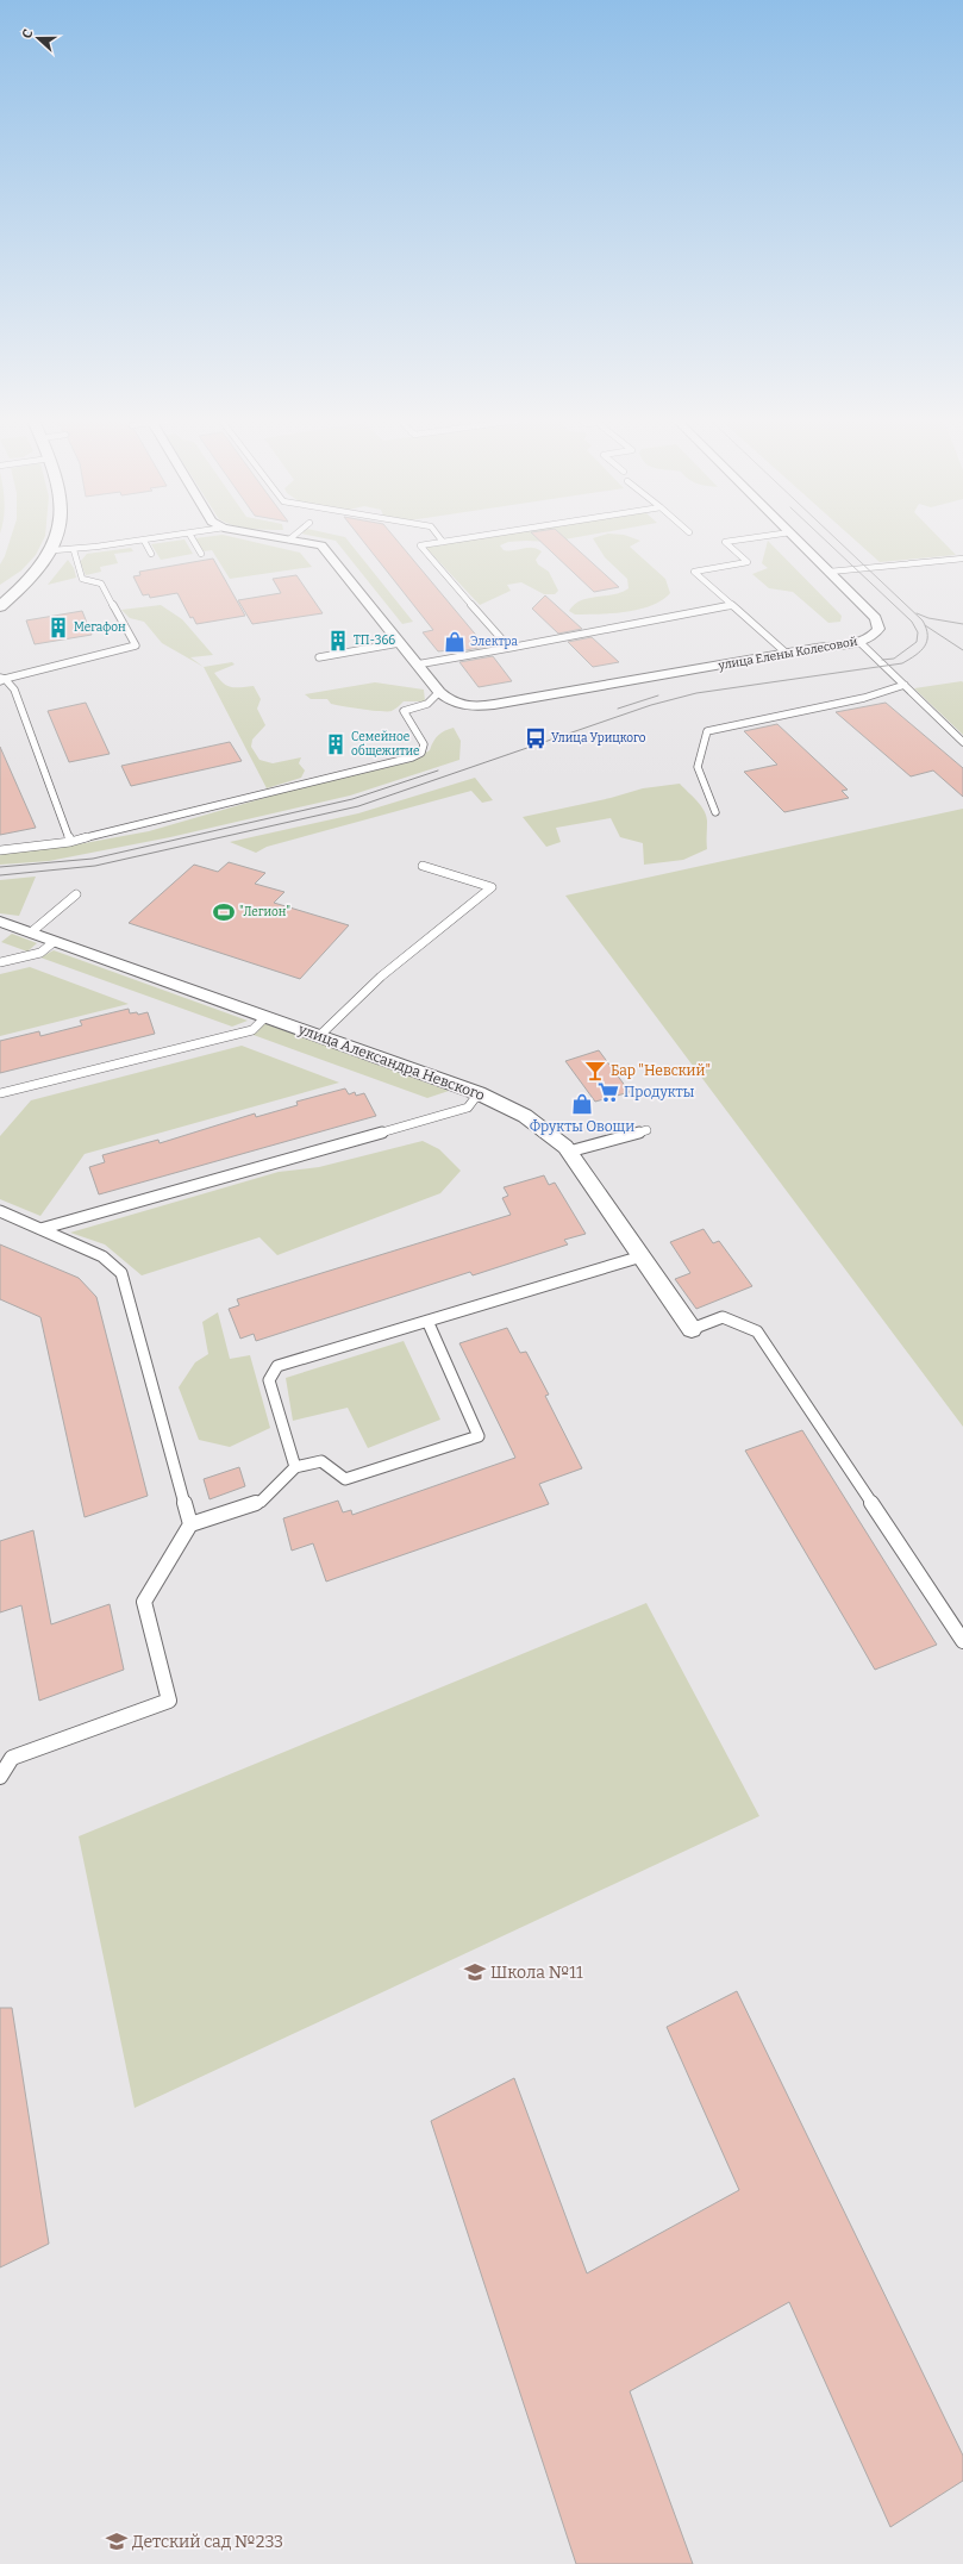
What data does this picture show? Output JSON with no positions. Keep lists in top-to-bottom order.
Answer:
{
  "streets": {
    "street": ["улица Елены Колесовой", "улица Александра Невского"]
  },
  "places": {
    "building": ["Мегафон", "ТП-366", "Семейное общежитие"],
    "shop": ["Электра", "Фрукты Овощи"],
    "bus stop": ["Улица Урицкого"],
    "sports": ["\"Легион\""],
    "bar": ["Бар \"Невский\""],
    "supermarket": ["Продукты"],
    "school or university": ["Школа №11", "Детский сад №233"]
  },
  "north": "left"
}
